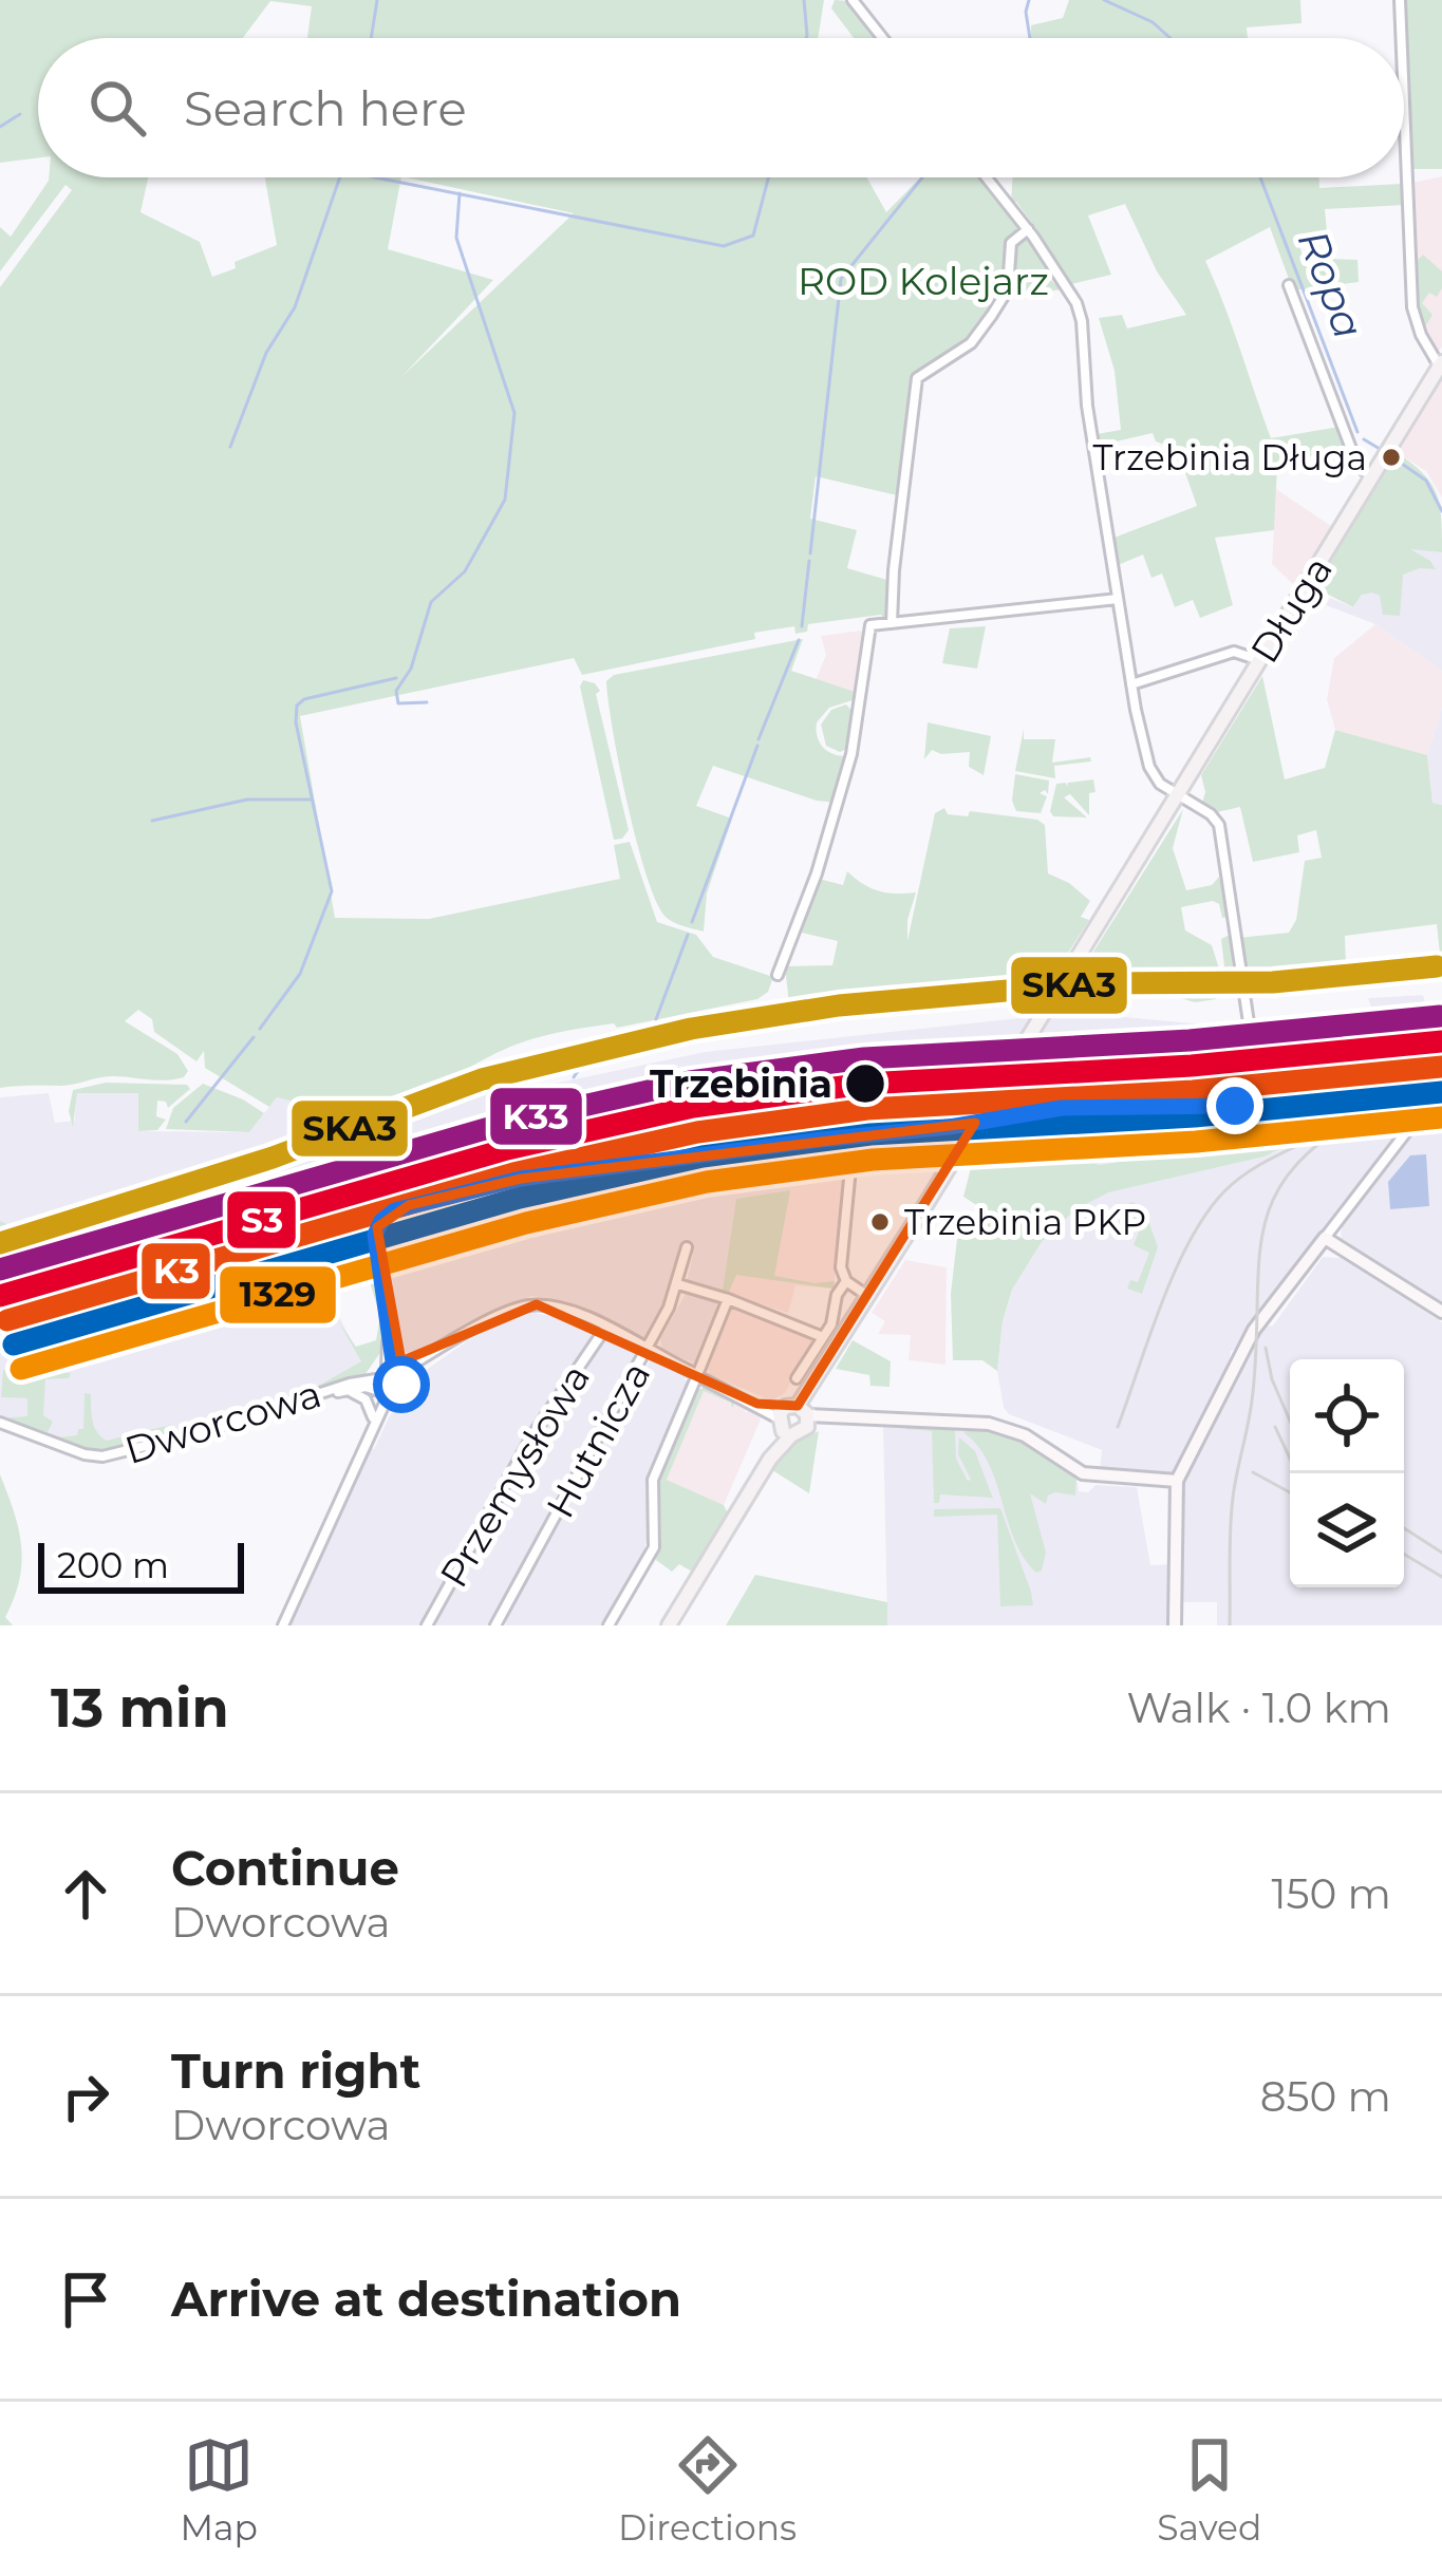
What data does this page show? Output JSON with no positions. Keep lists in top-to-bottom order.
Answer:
{
  "streets": {
    "main road": ["Długa"],
    "street": ["Dworcowa", "Hutnicza", "Przemysłowa"]
  },
  "water": ["Ropa"],
  "parks": ["ROD Kolejarz"],
  "places": ["Trzebinia Długa", "Trzebinia", "Trzebinia PKP"],
  "lines": [
    "transit line SKA3",
    "transit line K33",
    "transit line S3",
    "transit line K3",
    "transit line 1329"
  ],
  "scale_bar": "200 m",
  "page": {
    "search": "Search here",
    "scale": "200 m",
    "heading": ["13 min", "Walk · 1.0 km"],
    "list": [
      ["Continue", "Dworcowa", "150 m"],
      ["Turn right", "Dworcowa", "850 m"],
      "Arrive at destination"
    ],
    "nav": ["Map", "Directions", "Saved"]
  }
}
